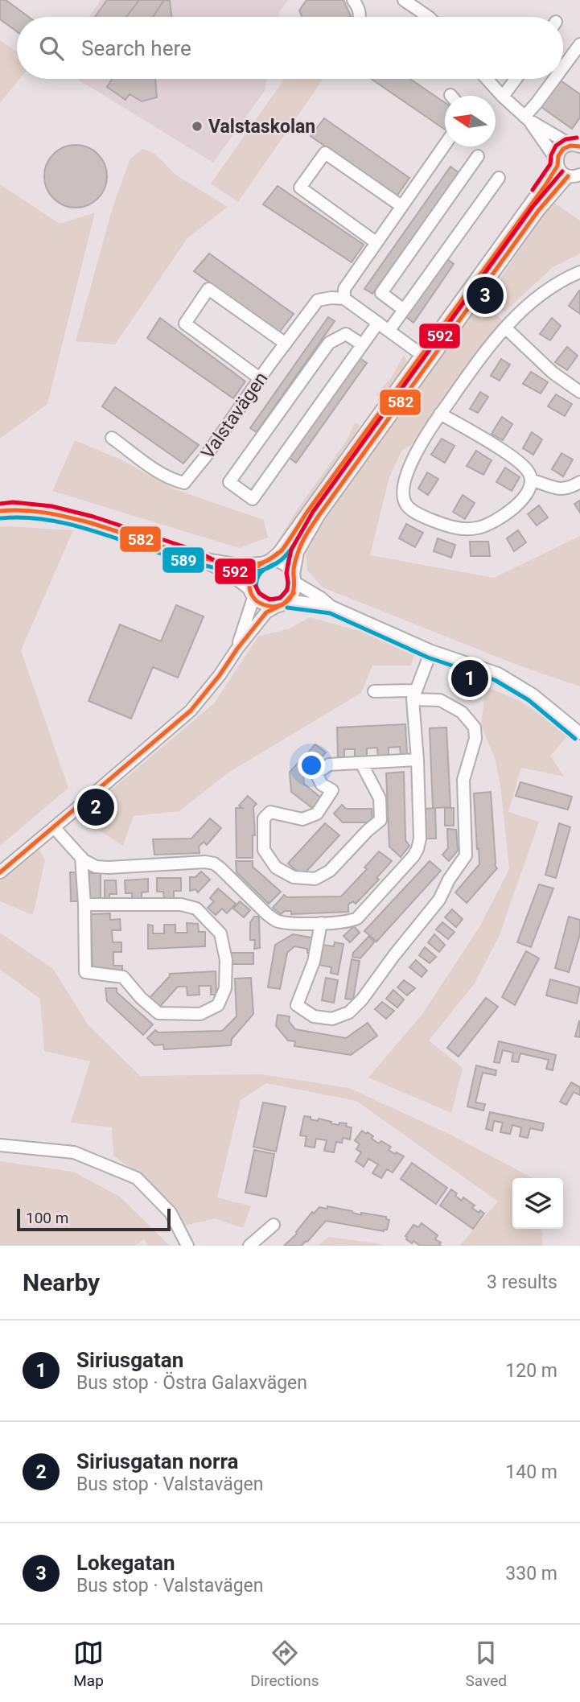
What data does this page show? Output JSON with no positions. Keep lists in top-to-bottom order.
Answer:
{
  "streets": {
    "street": ["Valstavägen"]
  },
  "places": ["Valstaskolan"],
  "lines": ["transit line 592", "transit line 582", "transit line 589"],
  "scale_bar": "100 m",
  "north": "left",
  "page": {
    "search": "Search here",
    "pins": ["3", "1", "2"],
    "scale": "100 m",
    "heading": ["Nearby", "3 results"],
    "list": [
      {
        "mark": "1",
        "name": "Siriusgatan",
        "note": "Bus stop · Östra Galaxvägen",
        "value": "120 m"
      },
      {
        "mark": "2",
        "name": "Siriusgatan norra",
        "note": "Bus stop · Valstavägen",
        "value": "140 m"
      },
      {
        "mark": "3",
        "name": "Lokegatan",
        "note": "Bus stop · Valstavägen",
        "value": "330 m"
      }
    ],
    "nav": ["Map", "Directions", "Saved"]
  }
}
